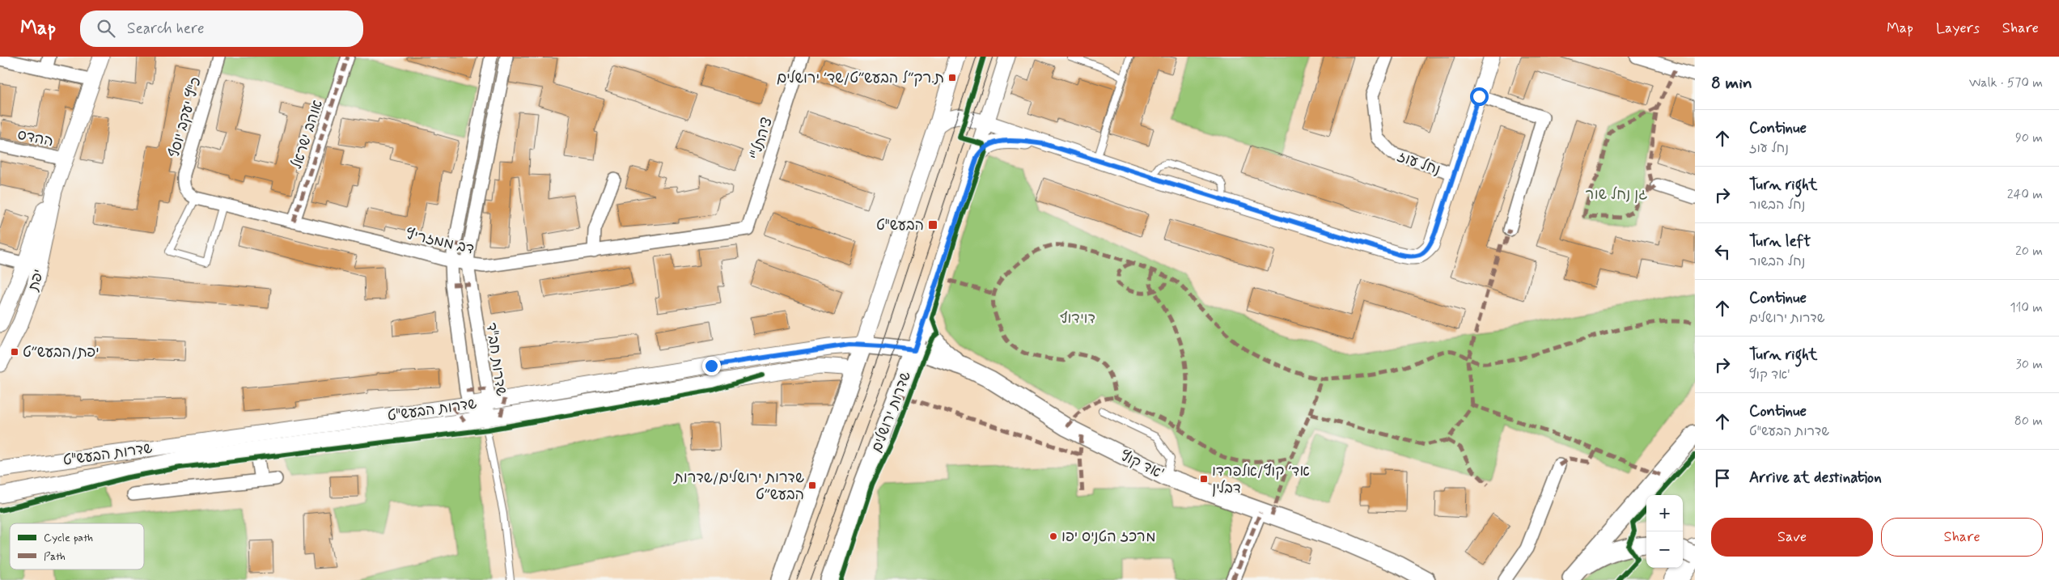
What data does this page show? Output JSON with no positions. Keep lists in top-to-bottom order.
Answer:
{
  "streets": {
    "main road": ["שדרות ירושלים", "אד קוץ'"],
    "street": [
      "כ\"ץ יעקב יוסף",
      "אוהב ישראל",
      "ההדס",
      "ציהתל\"י",
      "נחל עוז",
      "דב ממזריץ",
      "יפת",
      "שדרות חב\"ד",
      "שדרות הבעש\"ט"
    ]
  },
  "crossings": [
    ["כ\"ץ יעקב יוסף", "דב ממזריץ"],
    ["אוהב ישראל", "דב ממזריץ"],
    ["ההדס", "יפת"],
    ["ציהתל\"י", "דב ממזריץ"],
    ["דב ממזריץ", "שדרות חב\"ד"],
    ["שדרות חב\"ד", "שדרות הבעש\"ט"],
    ["שדרות הבעש\"ט", "אד קוץ'"],
    ["שדרות ירושלים", "אד קוץ'"]
  ],
  "parks": ["גן נחל שור", "דוידוף"],
  "places": {
    "transit": [
      "ת.רק״ל הבעש״ט/שד׳ ירושלים",
      "הבעש\"ט",
      "יפת/הבעש״ט",
      "אד׳ קוץ/אלפרדו דבלין",
      "שדרות ירושלים/שדרות הבעש״ט"
    ],
    "other": ["מרכז הטניס יפו"]
  },
  "legend": ["Cycle path", "Path"],
  "page": {
    "header": "Map",
    "search": "Search here",
    "nav": ["Map", "Layers", "Share"],
    "heading": ["8 min", "Walk · 570 m"],
    "list": [
      ["Continue", "נחל עוז", "90 m"],
      ["Turn right", "נחל הבשור", "240 m"],
      ["Turn left", "נחל הבשור", "20 m"],
      ["Continue", "שדרות ירושלים", "110 m"],
      ["Turn right", "אד קוץ'", "30 m"],
      ["Continue", "שדרות הבעש\"ט", "80 m"],
      "Arrive at destination"
    ],
    "map_buttons": ["+", "−"],
    "buttons": ["Save", "Share"]
  }
}
